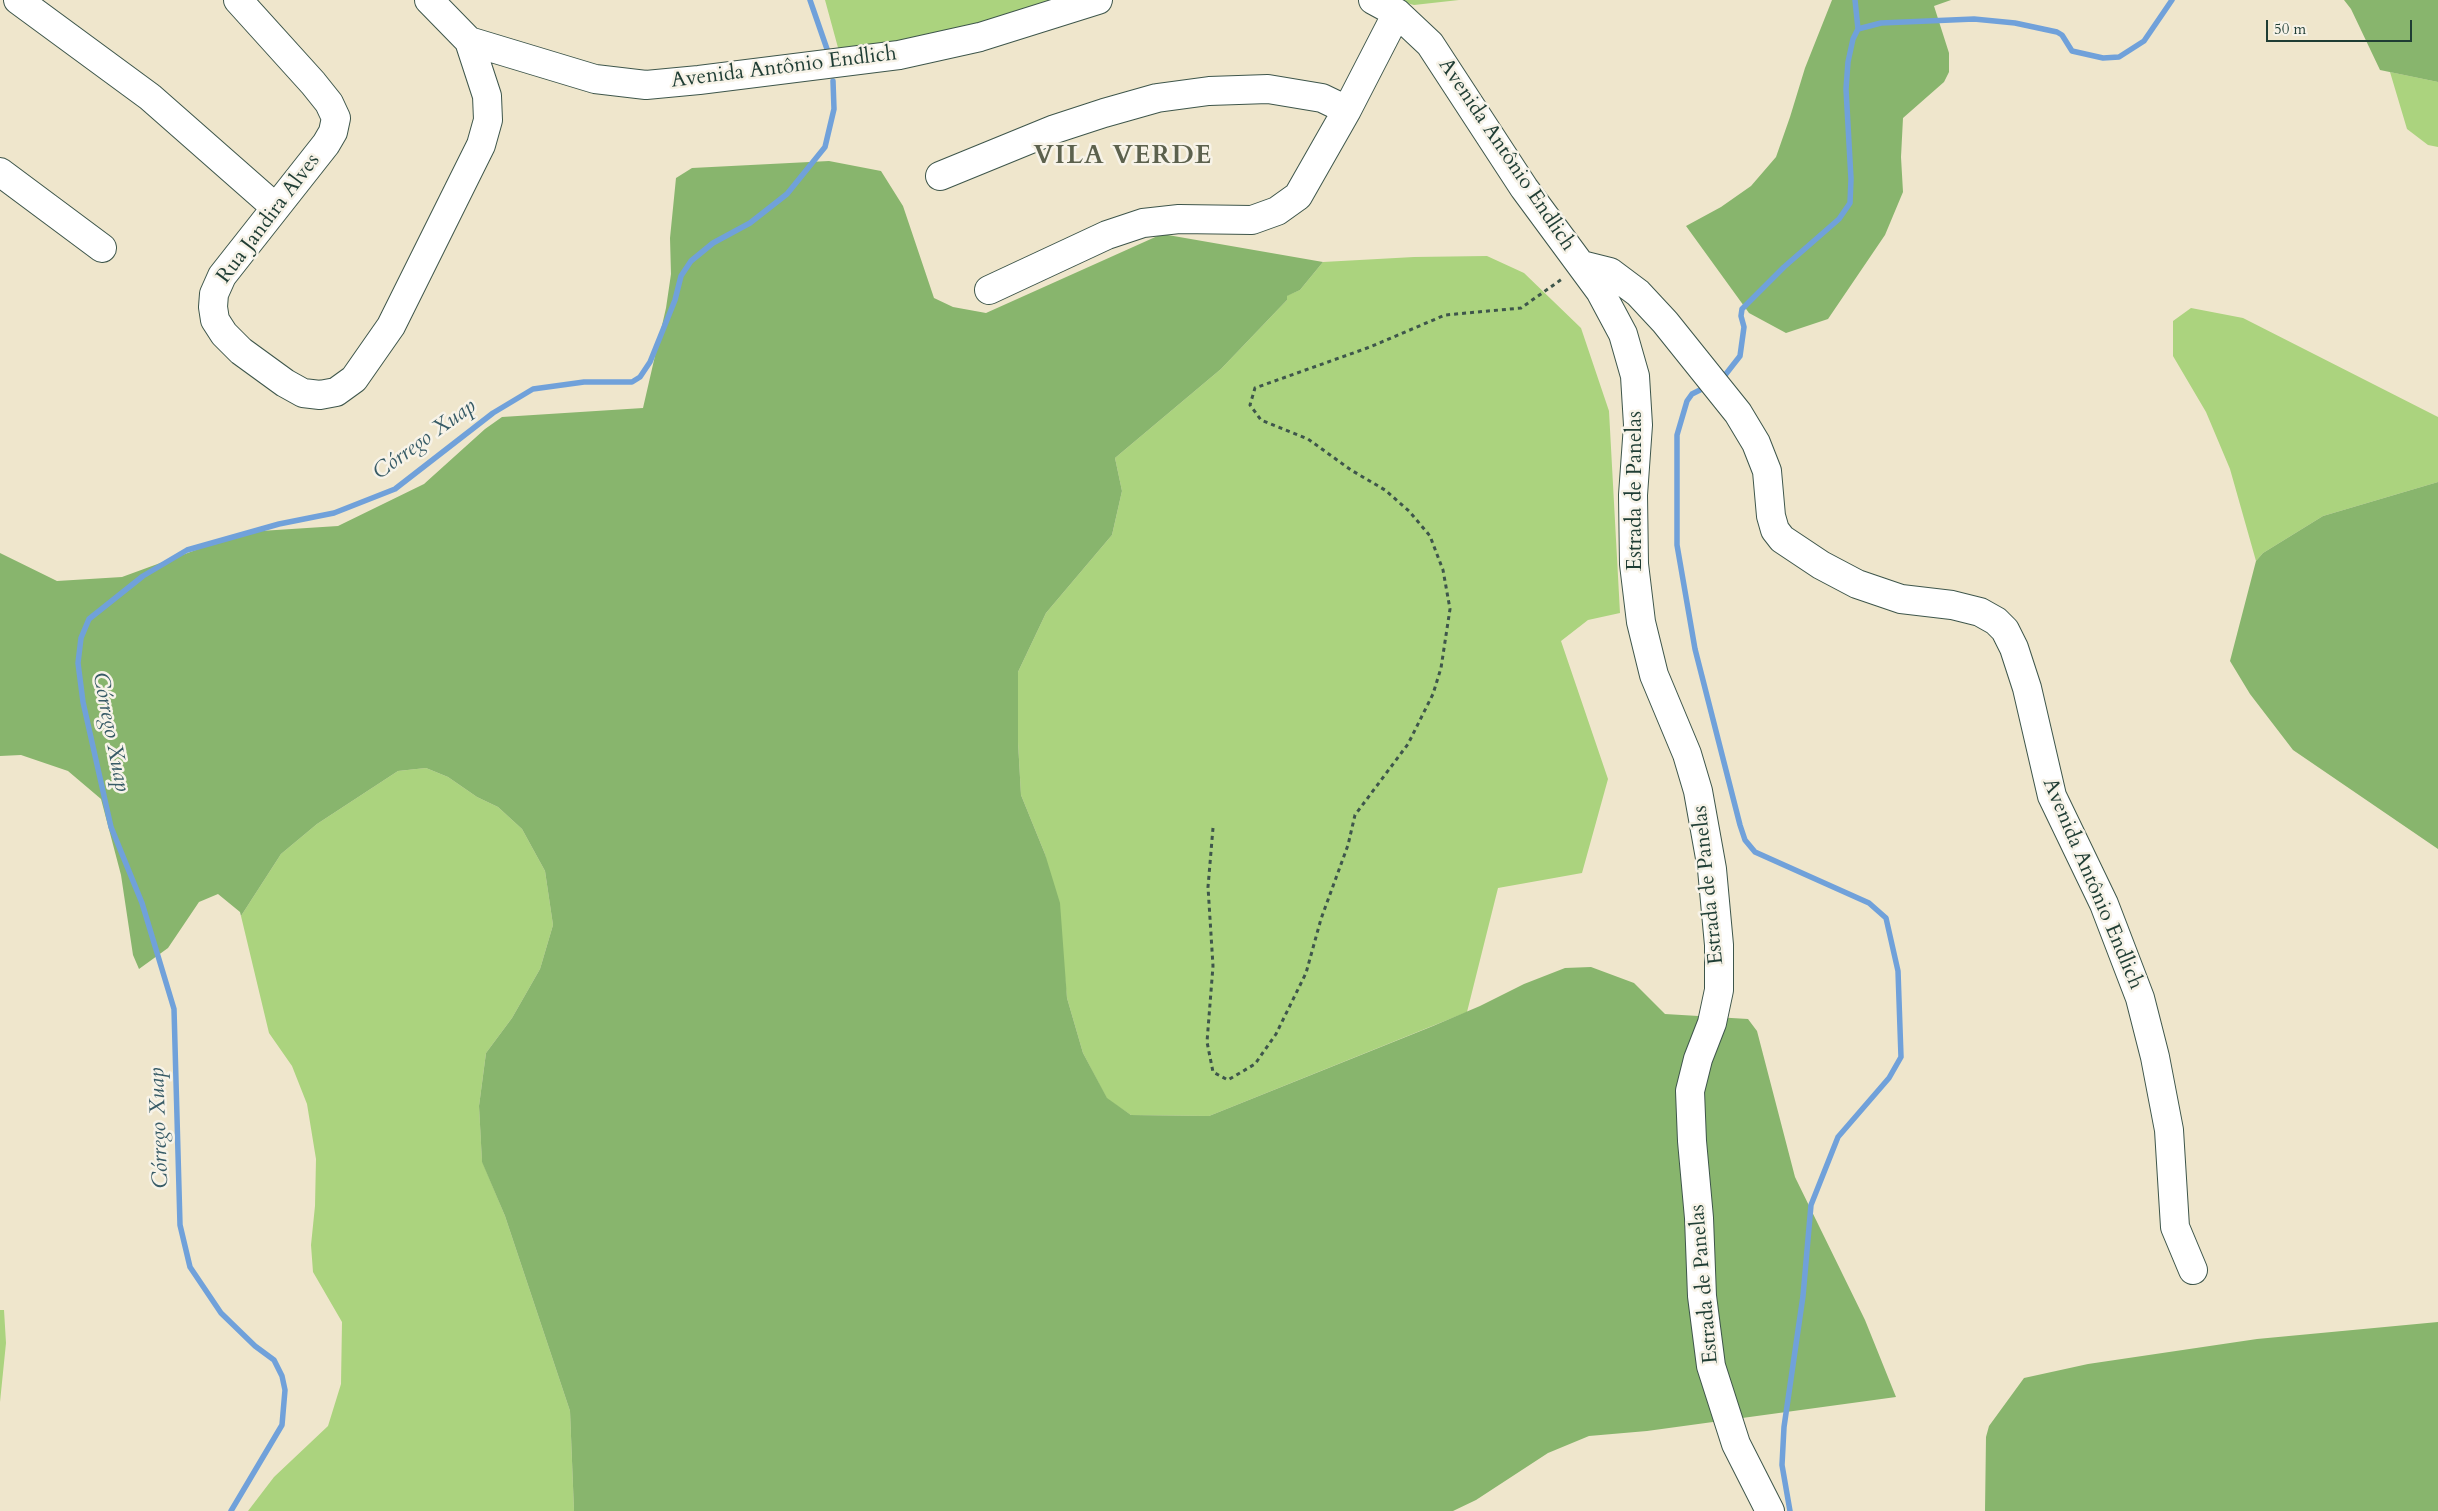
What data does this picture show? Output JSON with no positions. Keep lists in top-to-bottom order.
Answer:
{
  "streets": {
    "street": ["Avenida Antônio Endlich", "Rua Jandira Alves", "Estrada de Panelas"]
  },
  "crossings": [
    ["Avenida Antônio Endlich", "Rua Jandira Alves"],
    ["Avenida Antônio Endlich", "Estrada de Panelas"]
  ],
  "districts": ["VILA VERDE"],
  "water": ["Córrego Xuap"],
  "scale_bar": "50 m"
}
